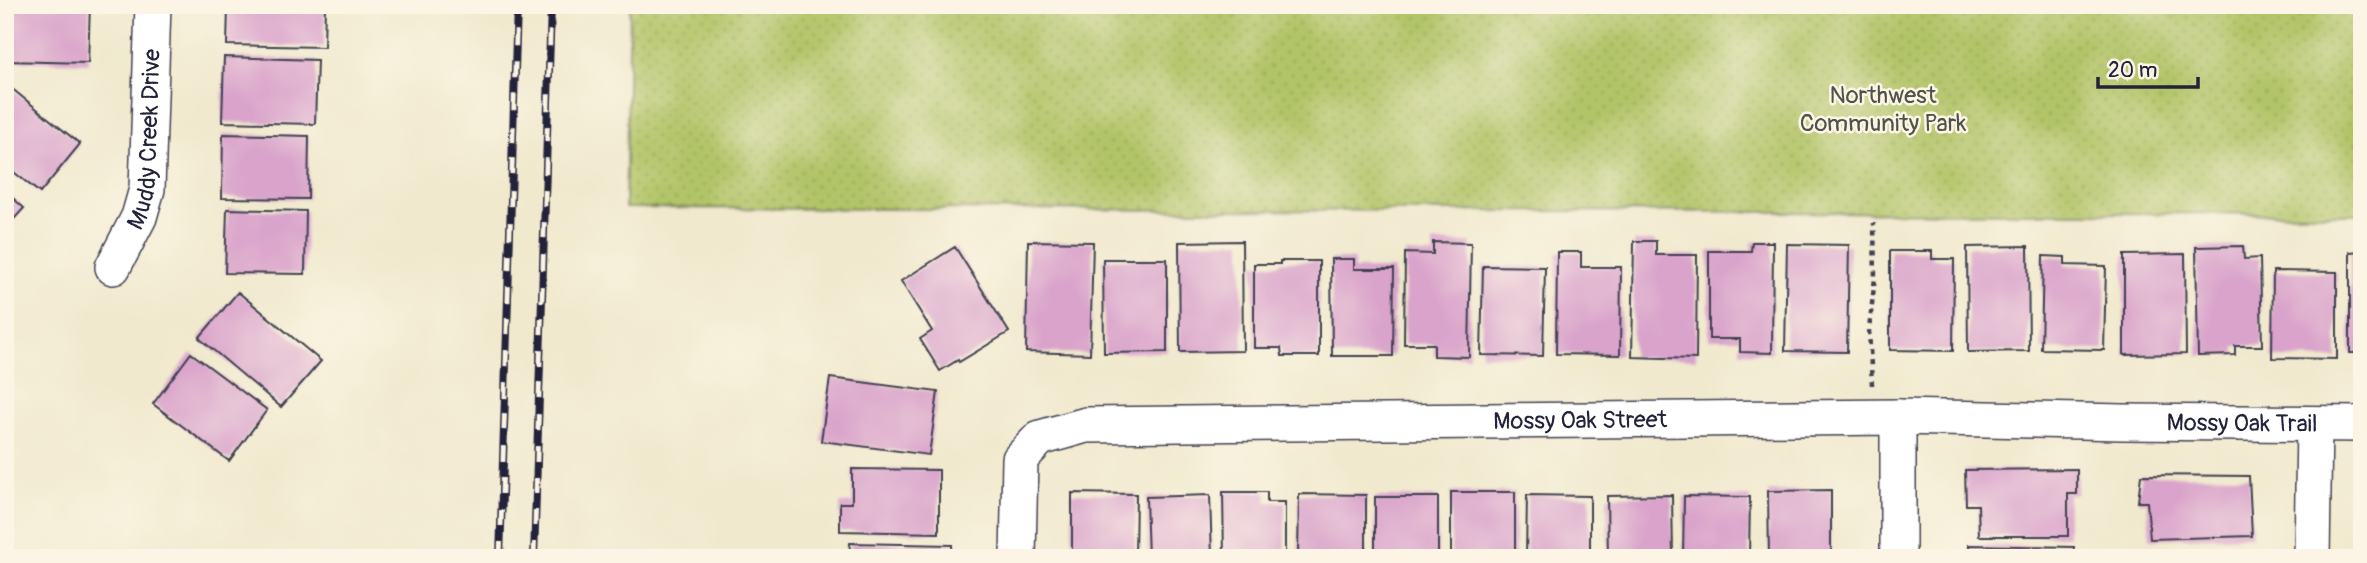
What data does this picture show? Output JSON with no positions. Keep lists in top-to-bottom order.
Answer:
{
  "streets": {
    "street": ["Muddy Creek Drive", "Mossy Oak Street", "Mossy Oak Trail"]
  },
  "crossings": [
    ["Mossy Oak Street", "Mossy Oak Trail"]
  ],
  "parks": ["Northwest Community Park"],
  "scale_bar": "20 m"
}
